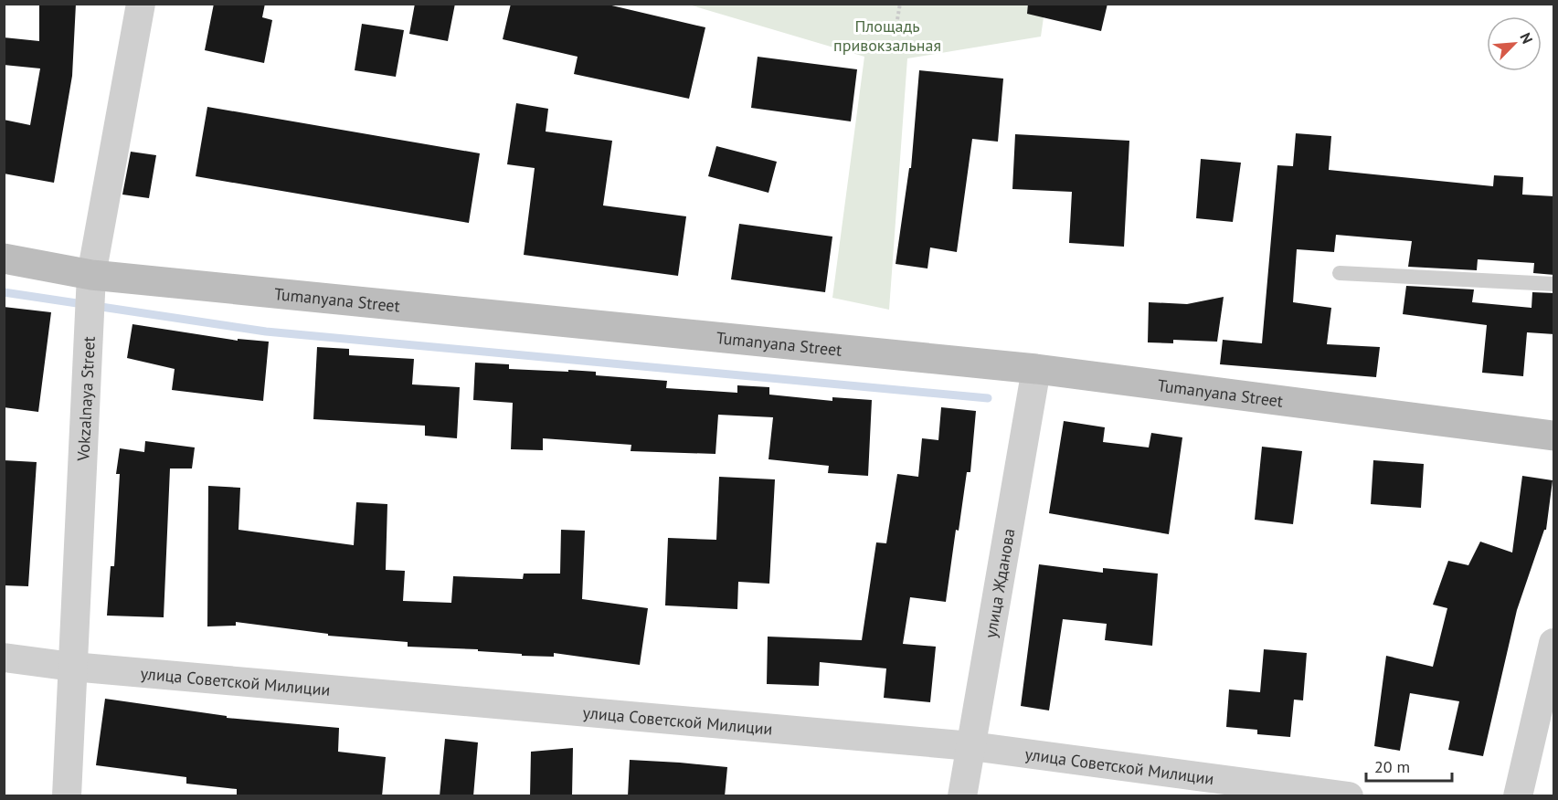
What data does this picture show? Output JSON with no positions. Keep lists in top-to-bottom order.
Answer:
{
  "streets": {
    "street": [
      "Tumanyana Street",
      "Vokzalnaya Street",
      "улица Жданова",
      "улица Советской Милиции"
    ]
  },
  "crossings": [
    ["Tumanyana Street", "Vokzalnaya Street"],
    ["Tumanyana Street", "улица Жданова"],
    ["Vokzalnaya Street", "улица Советской Милиции"],
    ["улица Жданова", "улица Советской Милиции"]
  ],
  "parks": ["Площадь привокзальная"],
  "scale_bar": "20 m",
  "north": "top right"
}
